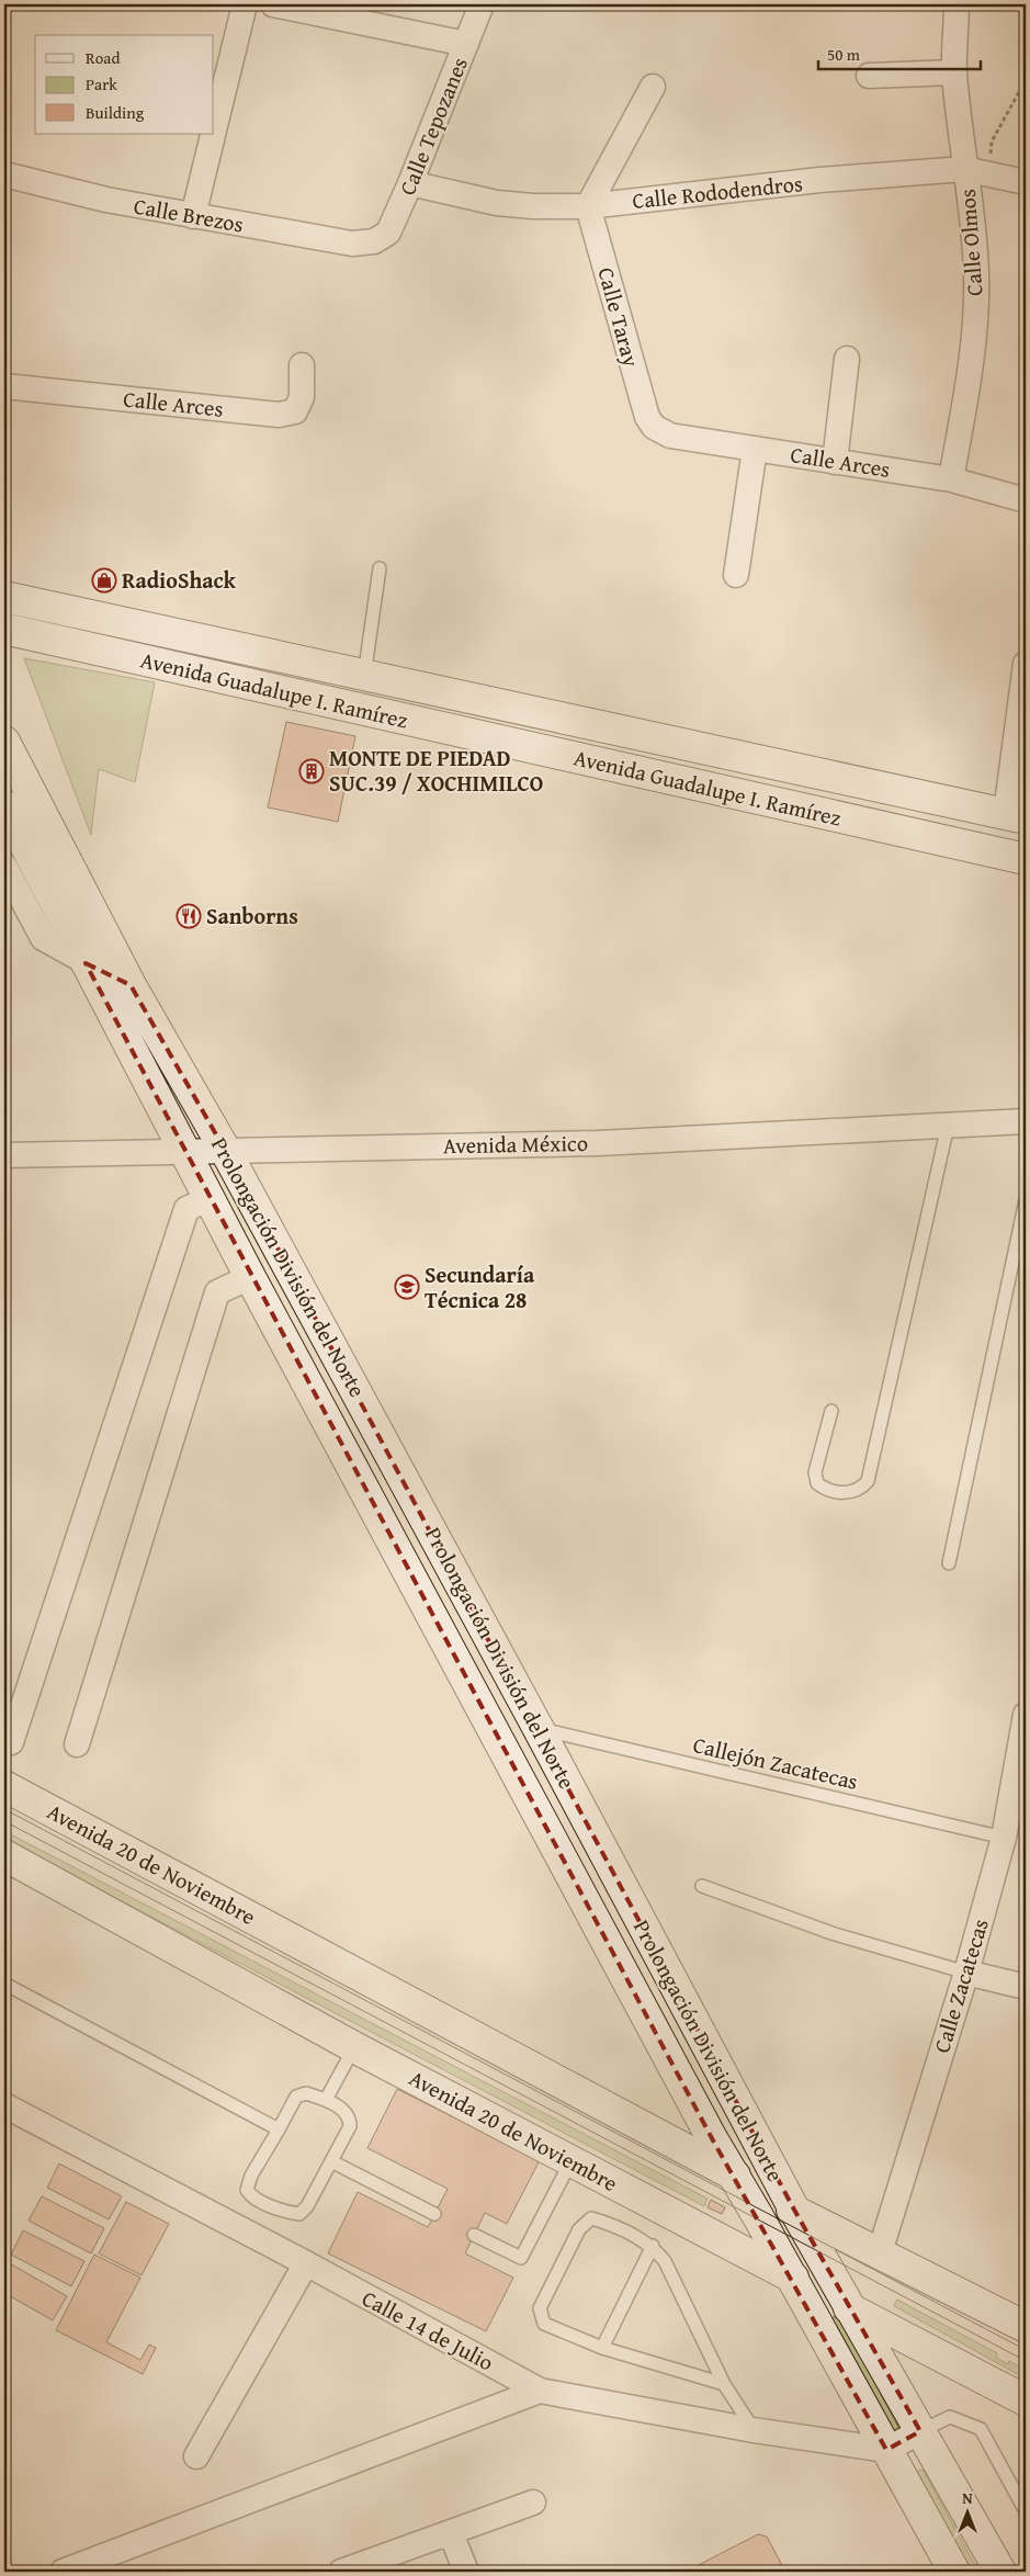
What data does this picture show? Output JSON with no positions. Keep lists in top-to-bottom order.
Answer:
{
  "streets": {
    "main road": ["Avenida Guadalupe I. Ramírez", "Prolongación División del Norte", "Avenida 20 de Noviembre"],
    "street": [
      "Calle Tepozanes",
      "Calle Rododendros",
      "Calle Brezos",
      "Calle Olmos",
      "Calle Taray",
      "Calle Arces",
      "Avenida México",
      "Calle Zacatecas",
      "Calle 14 de Julio"
    ],
    "lane": ["Callejón Zacatecas"]
  },
  "crossings": [
    ["Calle Tepozanes", "Calle Rododendros"],
    ["Calle Tepozanes", "Calle Brezos"],
    ["Calle Rododendros", "Calle Olmos"],
    ["Calle Rododendros", "Calle Taray"],
    ["Calle Olmos", "Calle Arces"],
    ["Calle Taray", "Calle Arces"],
    ["Avenida México", "Prolongación División del Norte"],
    ["Prolongación División del Norte", "Callejón Zacatecas"],
    ["Prolongación División del Norte", "Avenida 20 de Noviembre"],
    ["Prolongación División del Norte", "Calle 14 de Julio"],
    ["Callejón Zacatecas", "Calle Zacatecas"],
    ["Avenida 20 de Noviembre", "Calle Zacatecas"]
  ],
  "places": {
    "shop": ["RadioShack"],
    "building": ["MONTE DE PIEDAD SUC.39 / XOCHIMILCO"],
    "restaurant": ["Sanborns"],
    "school or university": ["Secundaría Técnica 28"]
  },
  "legend": ["Road", "Park", "Building"],
  "scale_bar": "50 m",
  "north": "top"
}
